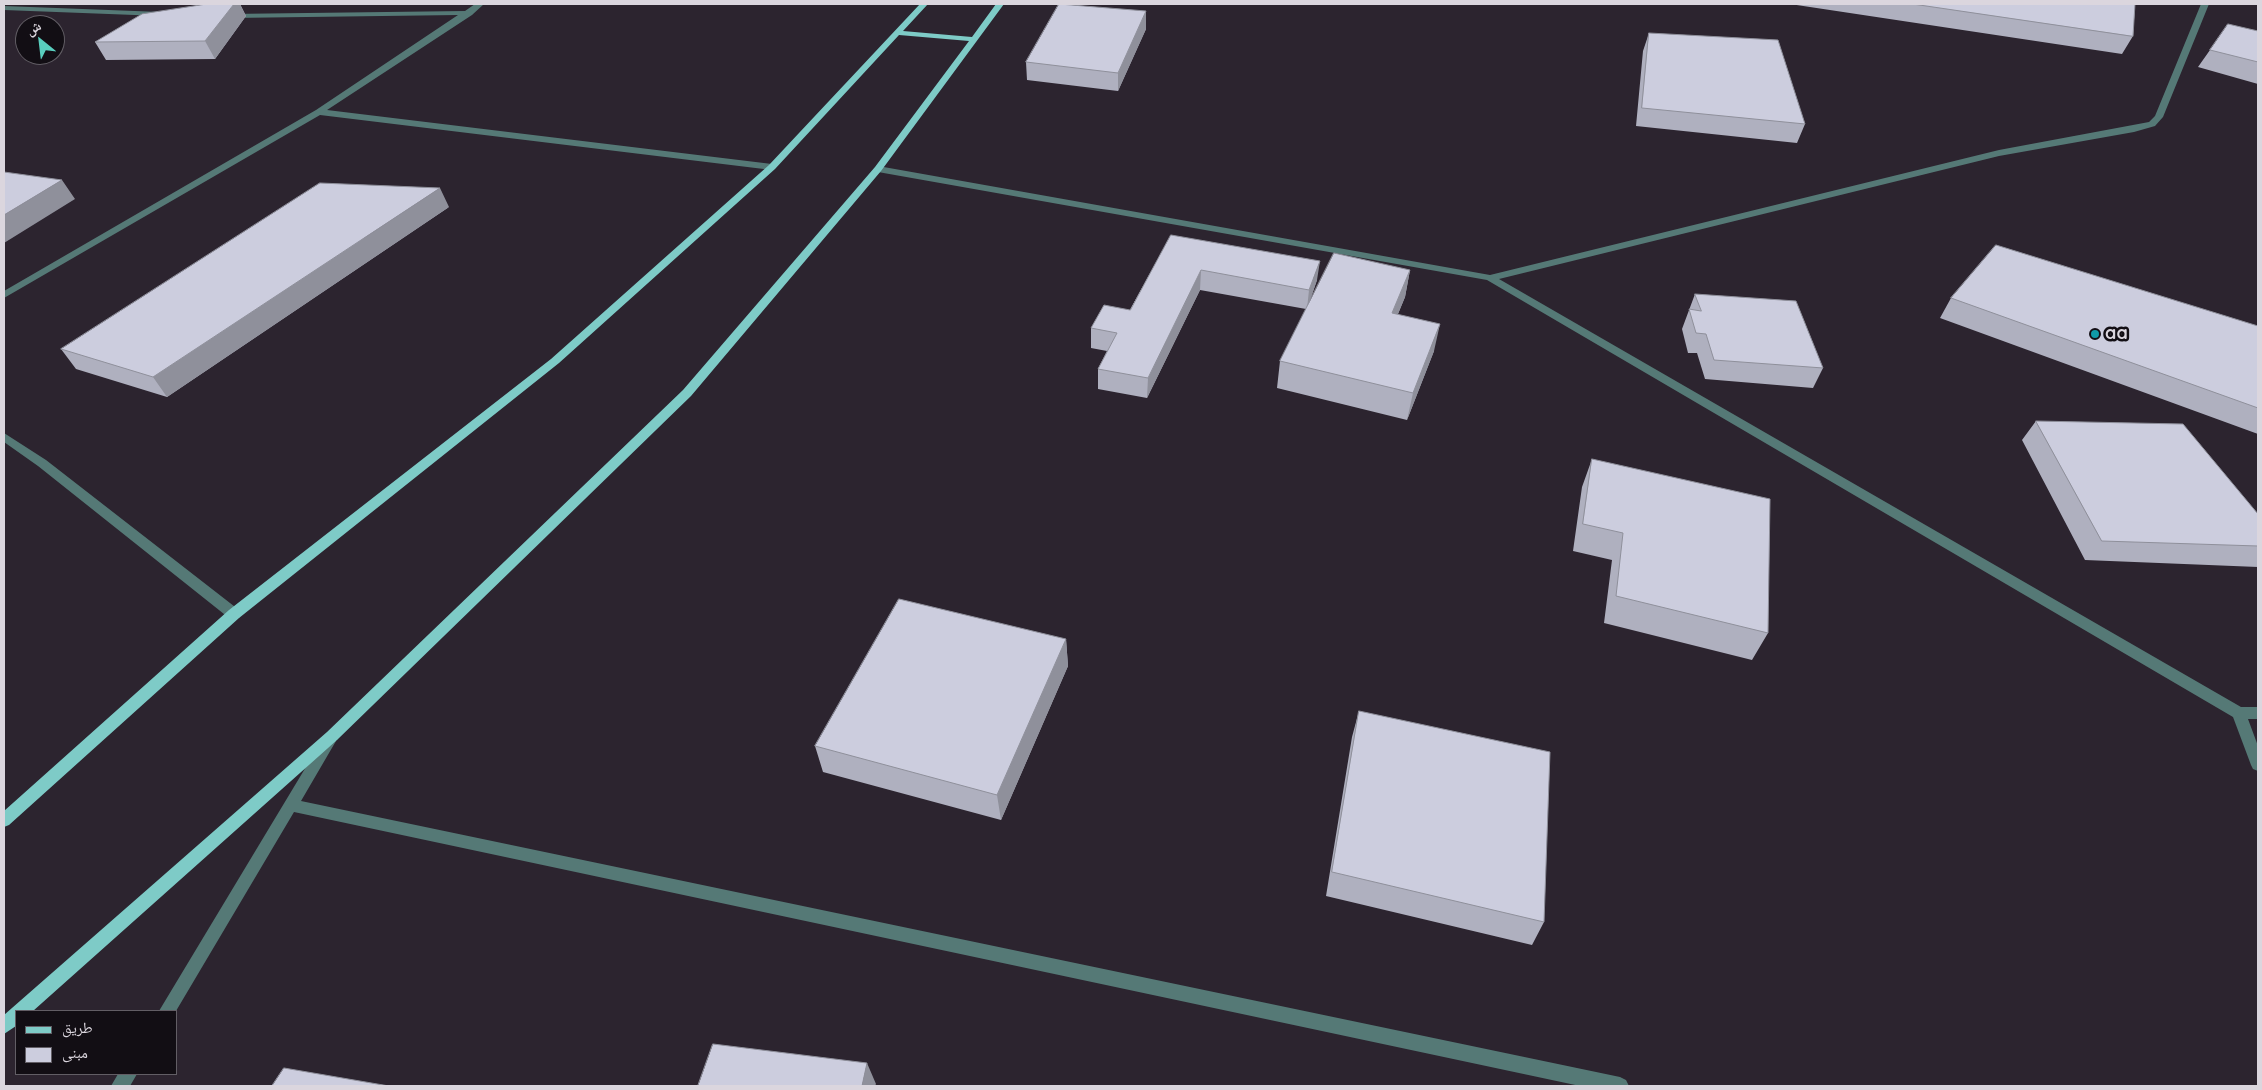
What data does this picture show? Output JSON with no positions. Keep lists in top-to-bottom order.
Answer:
{
  "places": ["aa"],
  "legend": ["طريق", "مبنى"],
  "north": "top left"
}
